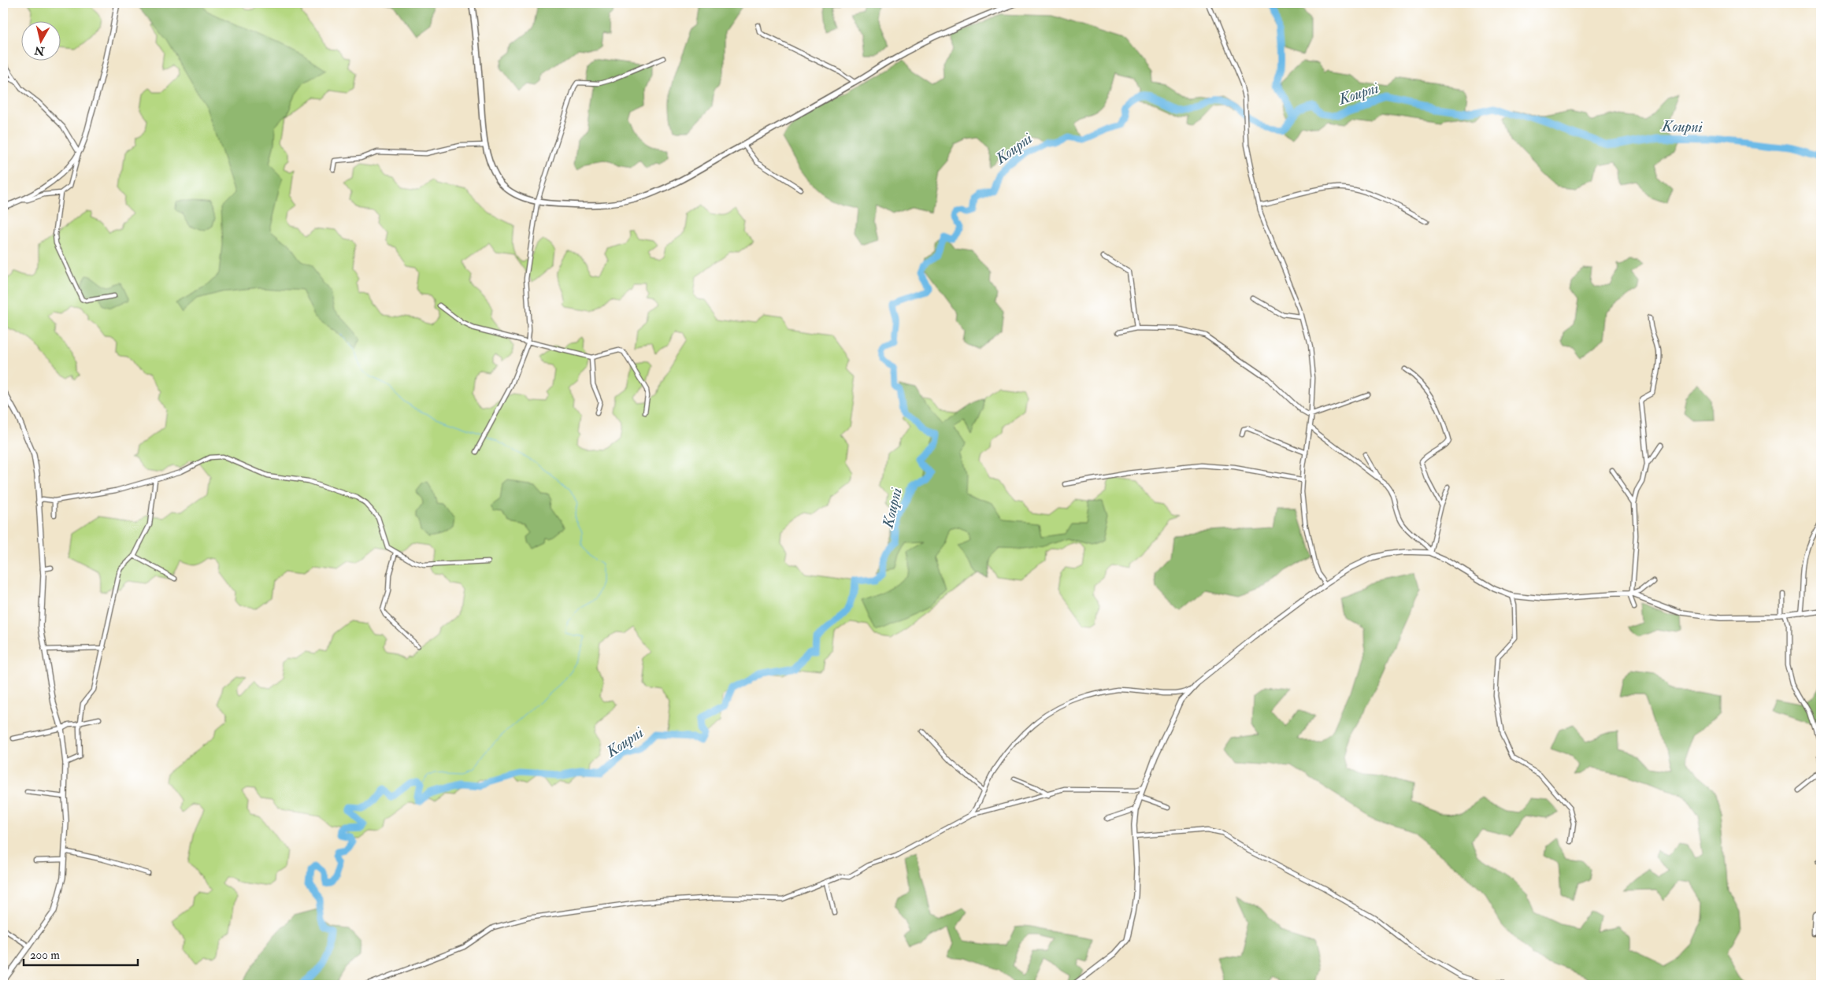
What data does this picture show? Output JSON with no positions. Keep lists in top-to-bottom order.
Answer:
{
  "water": ["Koupni"],
  "scale_bar": "200 m",
  "north": "bottom"
}
